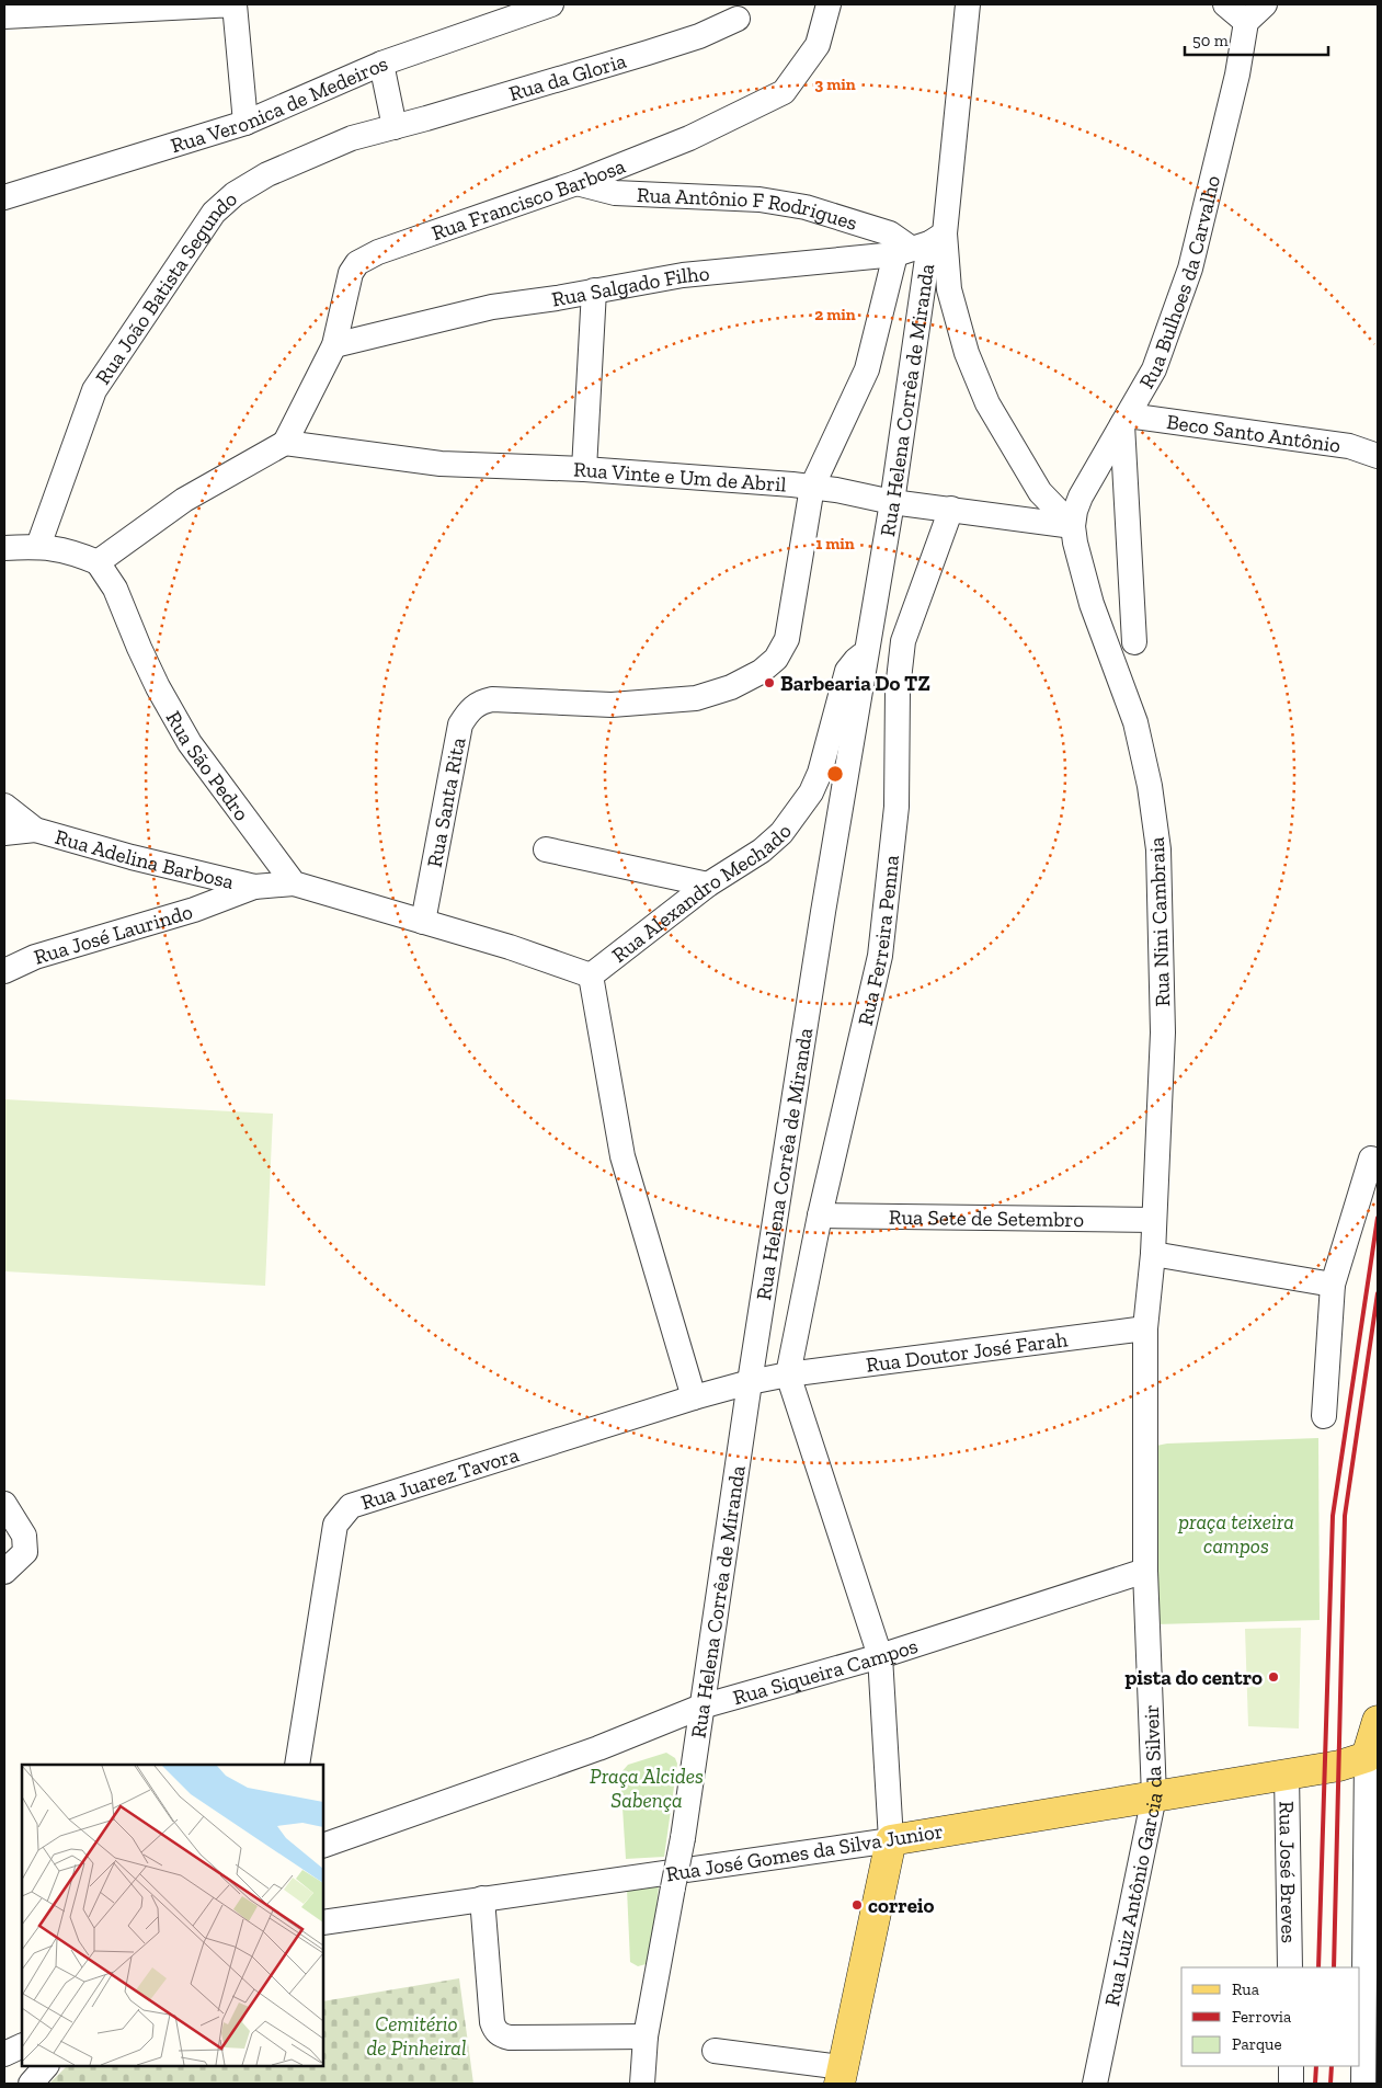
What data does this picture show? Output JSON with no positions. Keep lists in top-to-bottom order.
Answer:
{
  "streets": {
    "main road": ["Rua José Gomes da Silva Junior"],
    "street": [
      "Rua da Gloria",
      "Rua Veronica de Medeiros",
      "Rua Francisco Barbosa",
      "Rua Antônio F Rodrigues",
      "Rua Bulhoes da Carvalho",
      "Rua Salgado Filho",
      "Rua João Batista Segundo",
      "Rua Helena Corrêa de Miranda",
      "Beco Santo Antônio",
      "Rua Vinte e Um de Abril",
      "Rua São Pedro",
      "Rua Santa Rita",
      "Rua Adelina Barbosa",
      "Rua Alexandro Mechado",
      "Rua Nini Cambraia",
      "Rua José Laurindo",
      "Rua Ferreira Penna",
      "Rua Sete de Setembro",
      "Rua Doutor José Farah",
      "Rua Juarez Tavora",
      "Rua Siqueira Campos",
      "Rua Luiz Antônio Garcia da Silveir",
      "Rua José Breves"
    ]
  },
  "crossings": [
    ["Rua da Gloria", "Rua João Batista Segundo"],
    ["Rua Francisco Barbosa", "Rua Antônio F Rodrigues"],
    ["Rua Francisco Barbosa", "Rua Salgado Filho"],
    ["Rua Francisco Barbosa", "Rua Vinte e Um de Abril"],
    ["Rua Antônio F Rodrigues", "Rua Salgado Filho"],
    ["Rua Antônio F Rodrigues", "Rua Helena Corrêa de Miranda"],
    ["Rua Bulhoes da Carvalho", "Beco Santo Antônio"],
    ["Rua Bulhoes da Carvalho", "Rua Vinte e Um de Abril"],
    ["Rua Bulhoes da Carvalho", "Rua Nini Cambraia"],
    ["Rua Salgado Filho", "Rua Helena Corrêa de Miranda"],
    ["Rua Helena Corrêa de Miranda", "Rua Vinte e Um de Abril"],
    ["Rua Helena Corrêa de Miranda", "Rua Alexandro Mechado"],
    ["Rua Helena Corrêa de Miranda", "Rua Juarez Tavora"],
    ["Rua Helena Corrêa de Miranda", "Rua Siqueira Campos"],
    ["Rua Vinte e Um de Abril", "Rua Santa Rita"],
    ["Rua Vinte e Um de Abril", "Rua Nini Cambraia"],
    ["Rua Vinte e Um de Abril", "Rua Ferreira Penna"],
    ["Rua São Pedro", "Rua Adelina Barbosa"],
    ["Rua Adelina Barbosa", "Rua José Laurindo"],
    ["Rua Nini Cambraia", "Rua Sete de Setembro"],
    ["Rua Nini Cambraia", "Rua Doutor José Farah"],
    ["Rua Nini Cambraia", "Rua Luiz Antônio Garcia da Silveir"],
    ["Rua Ferreira Penna", "Rua Sete de Setembro"],
    ["Rua Ferreira Penna", "Rua Doutor José Farah"],
    ["Rua Ferreira Penna", "Rua Juarez Tavora"],
    ["Rua Doutor José Farah", "Rua Juarez Tavora"],
    ["Rua Doutor José Farah", "Rua Luiz Antônio Garcia da Silveir"],
    ["Rua Siqueira Campos", "Rua Luiz Antônio Garcia da Silveir"],
    ["Rua José Gomes da Silva Junior", "Rua Luiz Antônio Garcia da Silveir"],
    ["Rua José Gomes da Silva Junior", "Rua José Breves"]
  ],
  "parks": ["praça teixeira campos", "Praça Alcides Sabença", "Cemitério de Pinheiral"],
  "places": ["Barbearia Do TZ", "pista do centro", "correio"],
  "legend": ["Rua", "Ferrovia", "Parque"],
  "scale_bar": "50 m",
  "rings": ["3 min", "2 min", "1 min"]
}
